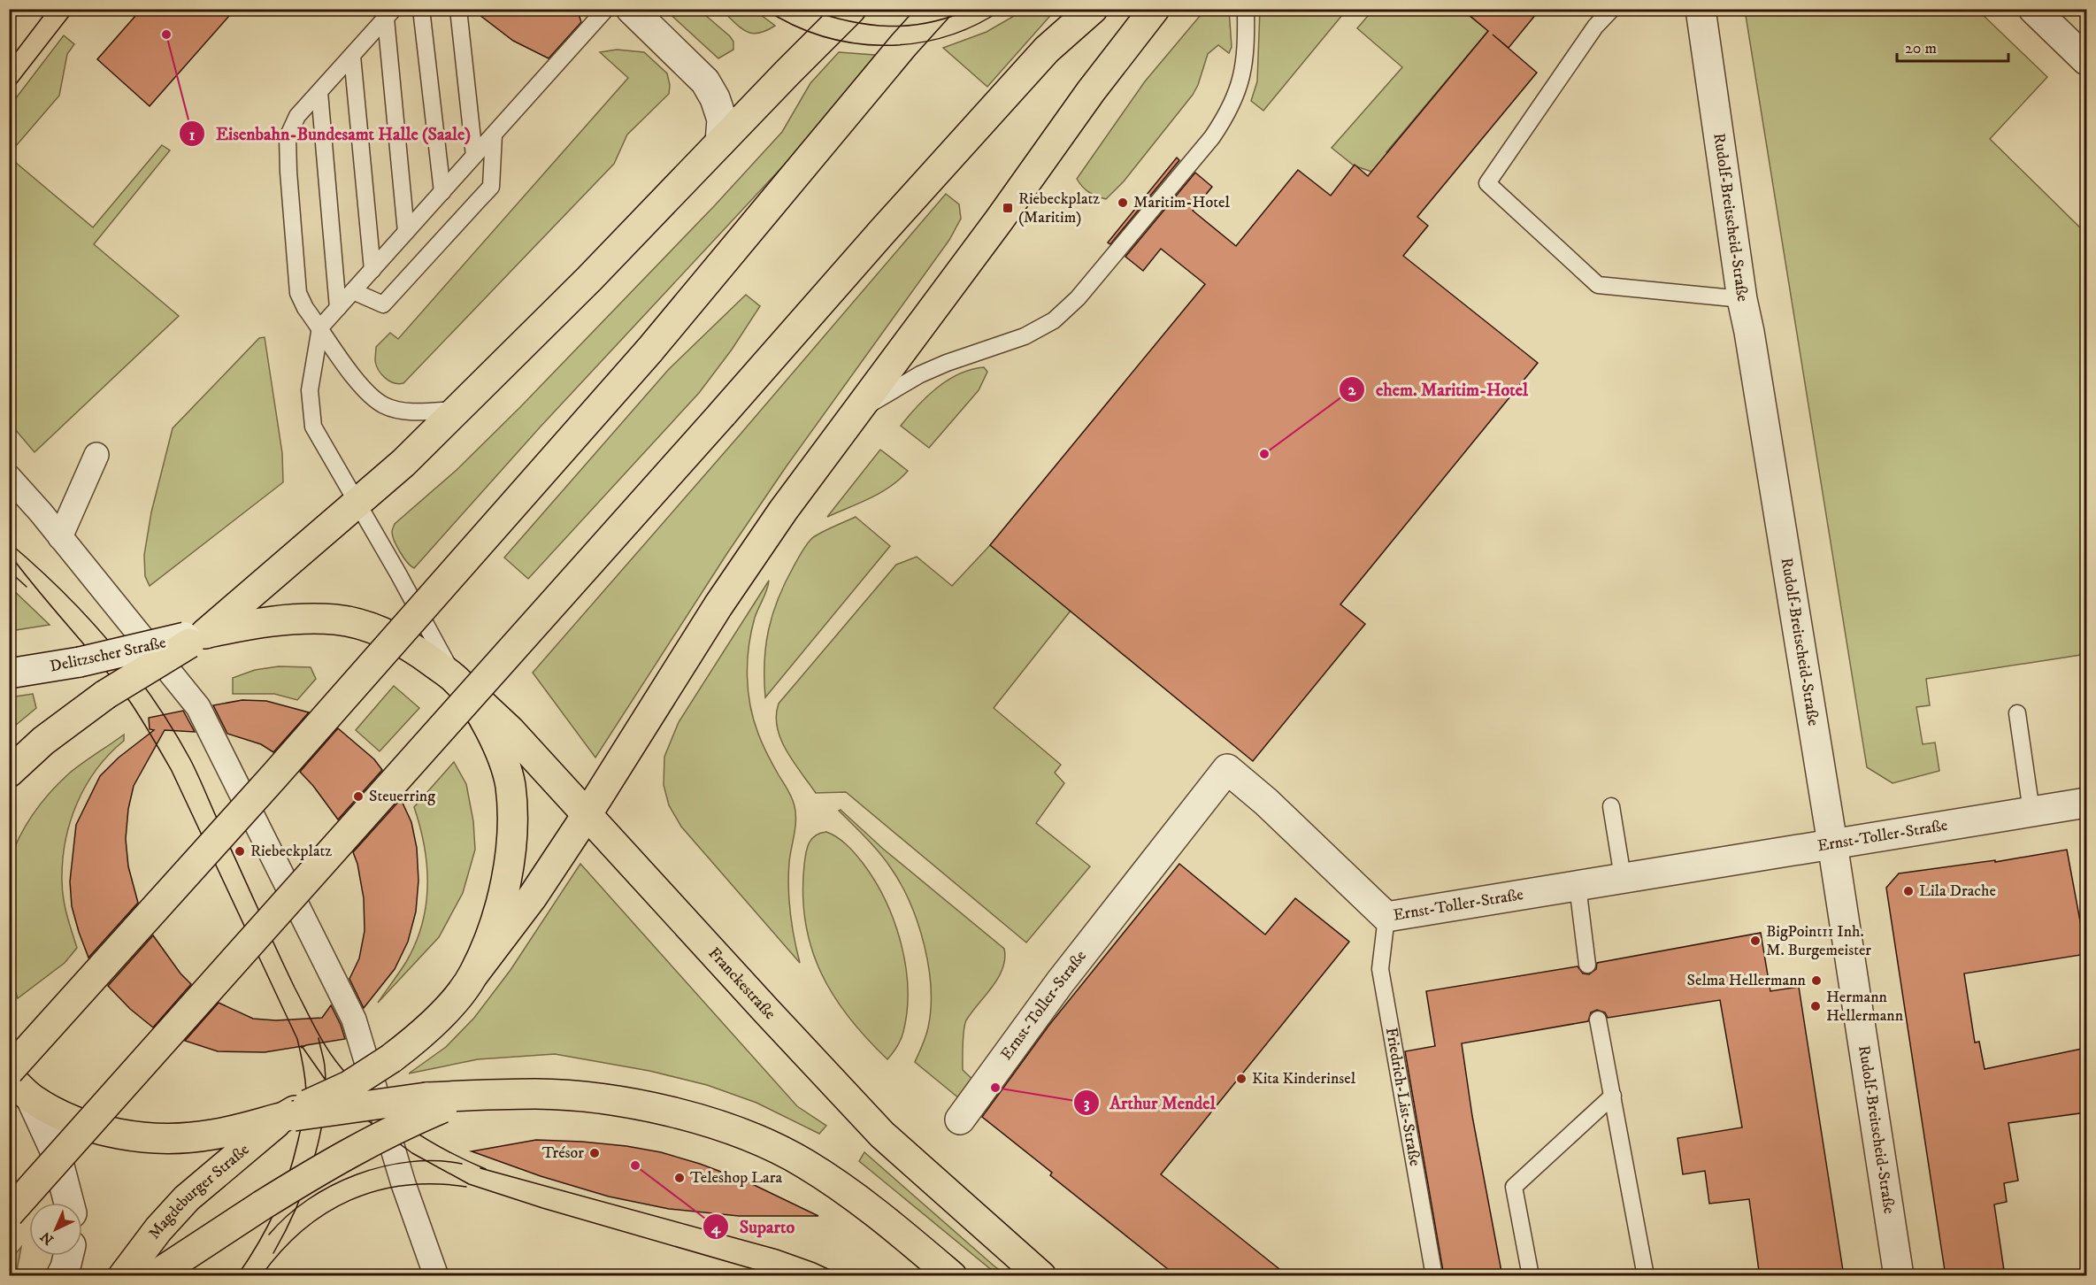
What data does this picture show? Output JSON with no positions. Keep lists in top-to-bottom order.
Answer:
{
  "streets": {
    "main road": ["Franckestraße", "Magdeburger Straße"],
    "street": ["Rudolf-Breitscheid-Straße", "Delitzscher Straße", "Ernst-Toller-Straße"],
    "lane": ["Friedrich-List-Straße"]
  },
  "crossings": [
    ["Rudolf-Breitscheid-Straße", "Ernst-Toller-Straße"],
    ["Ernst-Toller-Straße", "Friedrich-List-Straße"]
  ],
  "places": {
    "other": [
      "Eisenbahn-Bundesamt Halle (Saale)",
      "Maritim-Hotel",
      "ehem. Maritim-Hotel",
      "Steuerring",
      "Riebeckplatz",
      "Lila Drache",
      "BigPoint11 Inh. M. Burgemeister",
      "Selma Hellermann",
      "Hermann Hellermann",
      "Kita Kinderinsel",
      "Arthur Mendel",
      "Trésor",
      "Suparto",
      "Teleshop Lara"
    ],
    "transit": ["Riebeckplatz (Maritim)"]
  },
  "scale_bar": "20 m",
  "north": "bottom left"
}
